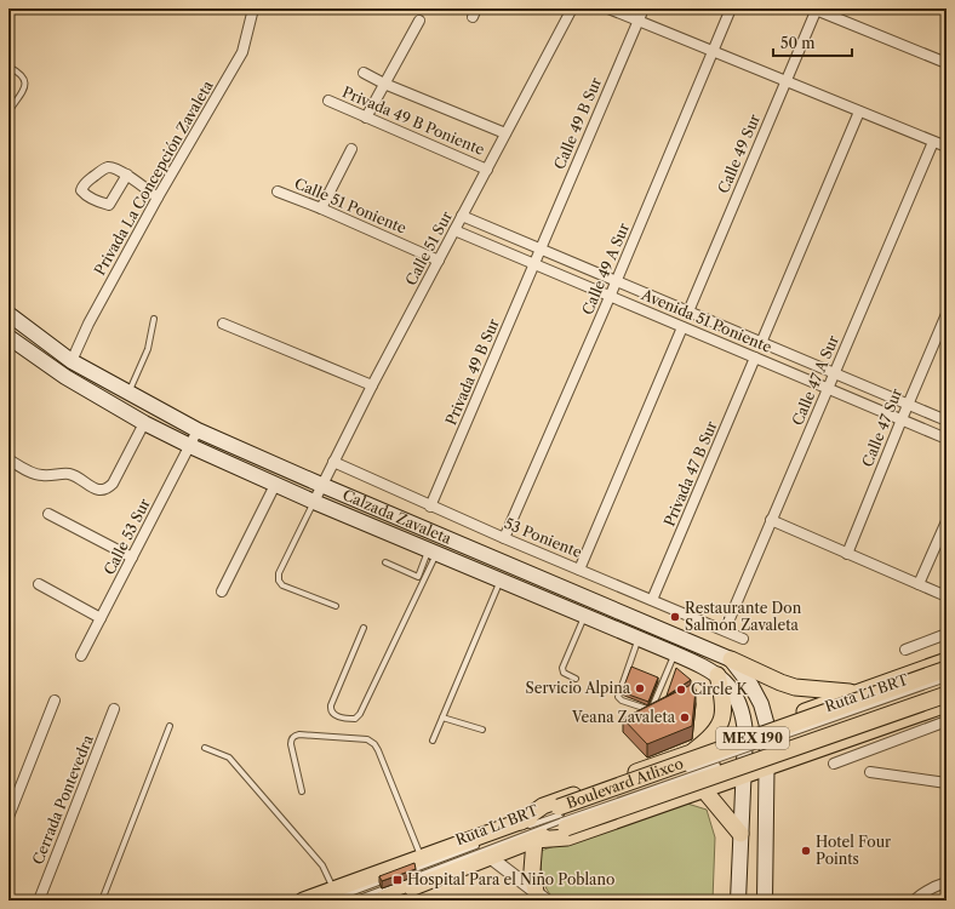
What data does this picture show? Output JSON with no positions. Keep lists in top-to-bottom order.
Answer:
{
  "streets": {
    "main road": ["Calzada Zavaleta", "MEX 190", "Boulevard Atlixco"],
    "street": [
      "Privada 49 B Poniente",
      "Calle 49 B Sur",
      "Calle 49 Sur",
      "Privada La Concepción Zavaleta",
      "Calle 51 Poniente",
      "Calle 51 Sur",
      "Calle 49 A Sur",
      "Avenida 51 Poniente",
      "Privada 49 B Sur",
      "Calle 47 A Sur",
      "Calle 47 Sur",
      "Privada 47 B Sur",
      "Calle 53 Sur",
      "53 Poniente",
      "Cerrada Pontevedra"
    ],
    "lane": ["Ruta L1 BRT"]
  },
  "crossings": [
    ["Privada 49 B Poniente", "Calle 51 Sur"],
    ["Calle 49 B Sur", "Avenida 51 Poniente"],
    ["Calle 49 B Sur", "Privada 49 B Sur"],
    ["Calle 49 Sur", "Avenida 51 Poniente"],
    ["Privada La Concepción Zavaleta", "Calzada Zavaleta"],
    ["Calle 51 Poniente", "Calle 51 Sur"],
    ["Calle 51 Sur", "Avenida 51 Poniente"],
    ["Calle 51 Sur", "Calzada Zavaleta"],
    ["Calle 51 Sur", "53 Poniente"],
    ["Calle 49 A Sur", "Avenida 51 Poniente"],
    ["Calle 49 A Sur", "53 Poniente"],
    ["Avenida 51 Poniente", "Privada 49 B Sur"],
    ["Avenida 51 Poniente", "Calle 47 A Sur"],
    ["Avenida 51 Poniente", "Calle 47 Sur"],
    ["Avenida 51 Poniente", "Privada 47 B Sur"],
    ["Privada 49 B Sur", "53 Poniente"],
    ["Calle 47 A Sur", "53 Poniente"],
    ["Privada 47 B Sur", "53 Poniente"],
    ["Calzada Zavaleta", "Calle 53 Sur"],
    ["Ruta L1 BRT", "Boulevard Atlixco"]
  ],
  "places": {
    "other": [
      "Restaurante Don Salmón Zavaleta",
      "Servicio Alpina",
      "Circle K",
      "Veana Zavaleta",
      "Hotel Four Points"
    ],
    "transit": ["Hospital Para el Niño Poblano"]
  },
  "scale_bar": "50 m"
}
